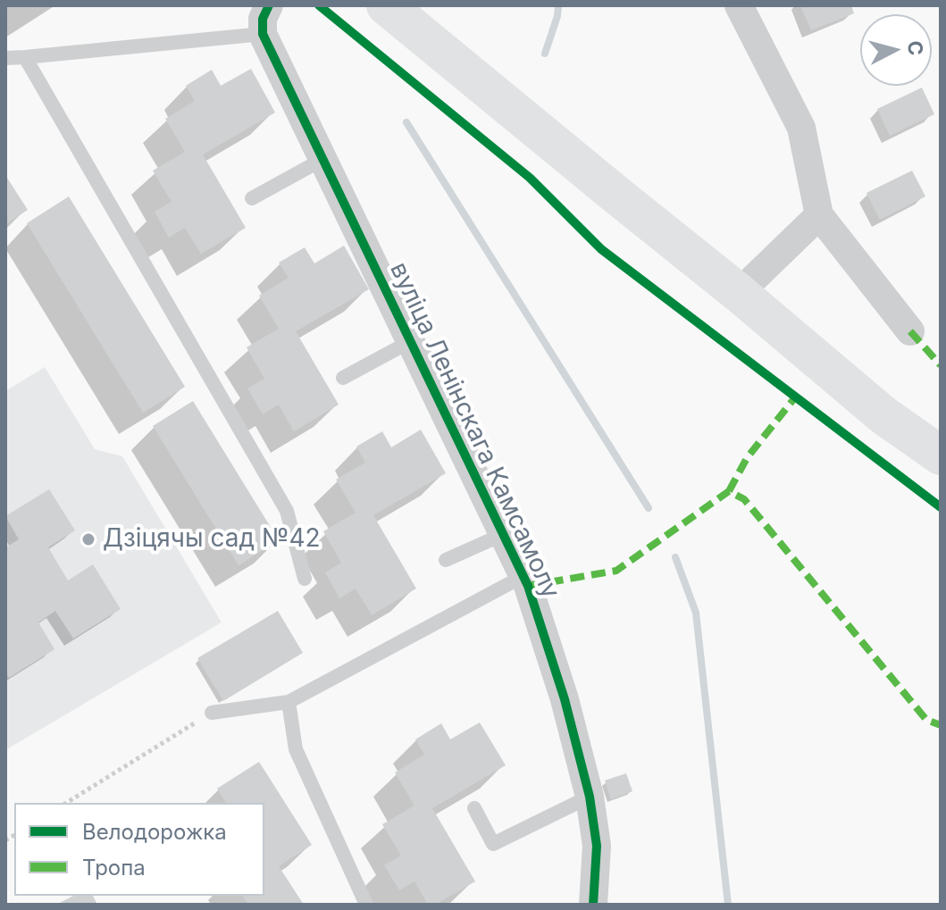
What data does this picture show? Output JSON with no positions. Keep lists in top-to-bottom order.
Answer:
{
  "streets": {
    "street": ["вуліца Ленінскага Камсамолу"]
  },
  "places": ["Дзіцячы сад №42"],
  "legend": ["Велодорожка", "Тропа"],
  "north": "right"
}
